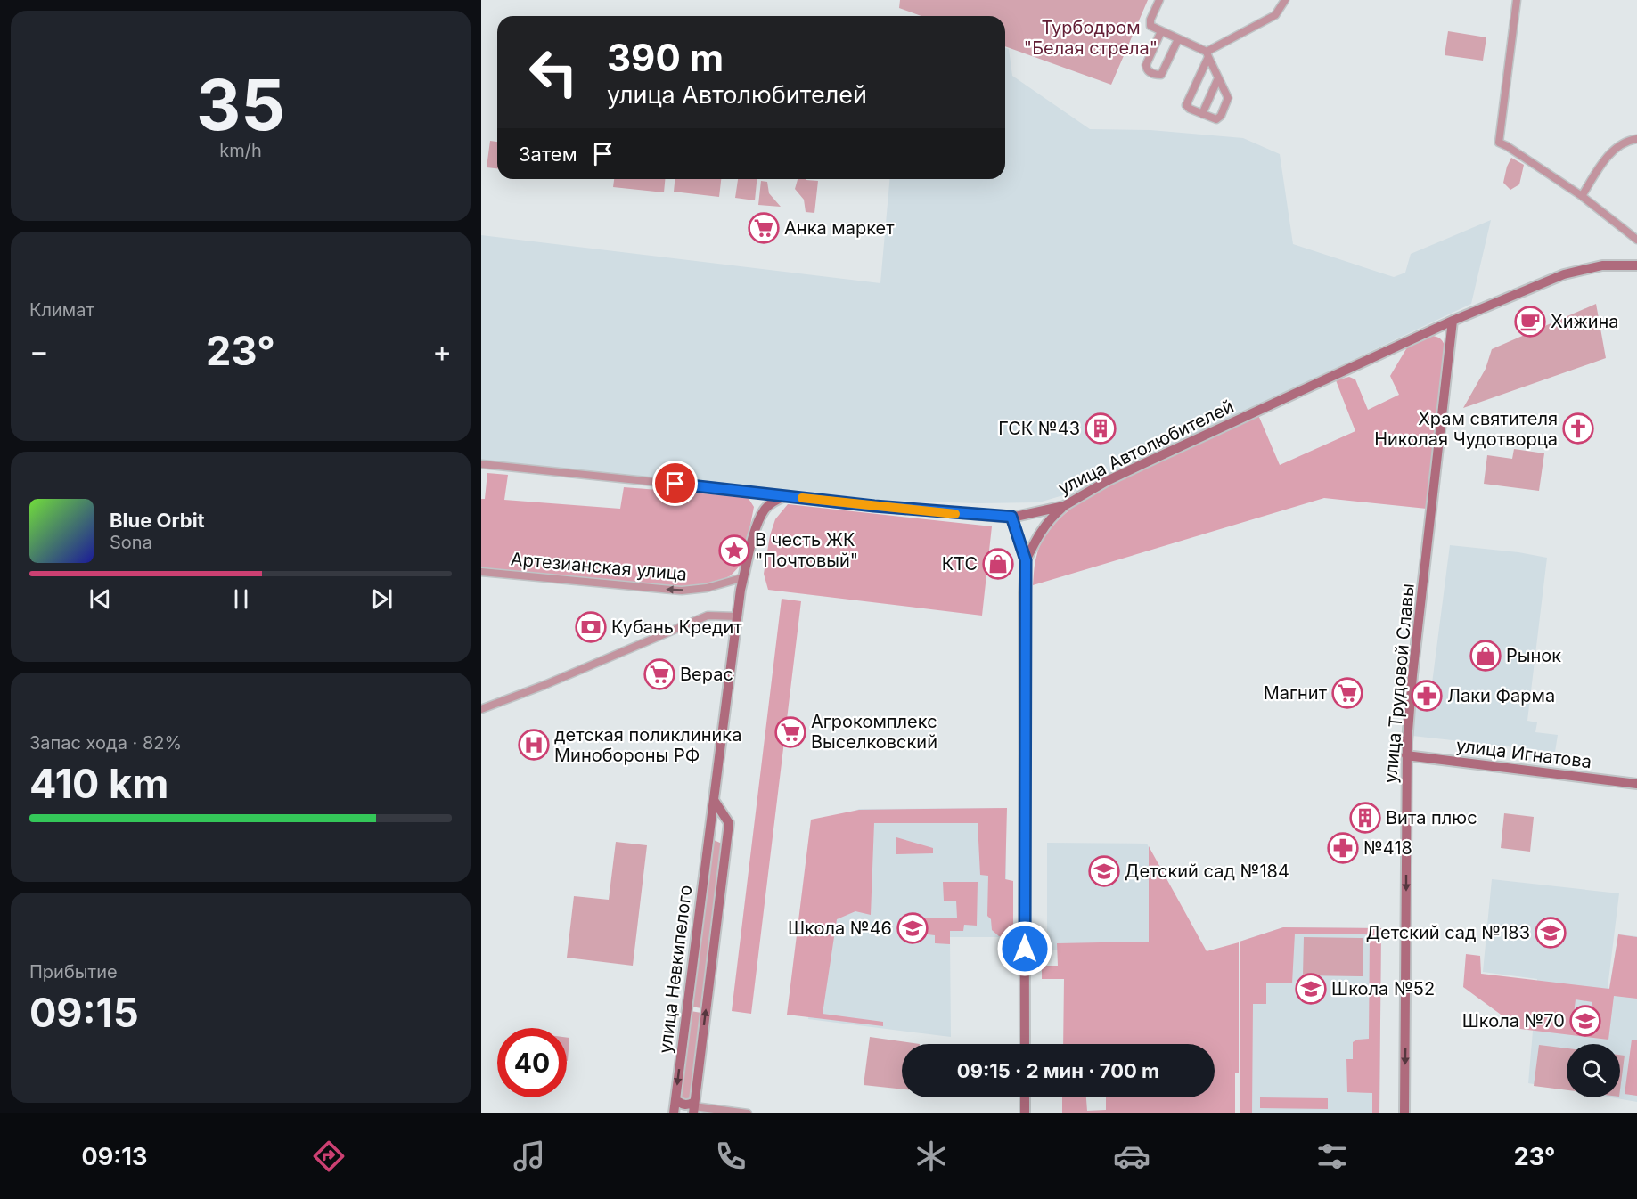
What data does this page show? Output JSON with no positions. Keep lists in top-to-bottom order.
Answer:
{
  "streets": {
    "street": [
      "улица Автолюбителей",
      "Артезианская улица",
      "улица Трудовой Славы",
      "улица Игнатова",
      "улица Невкипелого"
    ]
  },
  "crossings": [
    ["улица Автолюбителей", "улица Трудовой Славы"],
    ["улица Автолюбителей", "улица Невкипелого"],
    ["Артезианская улица", "улица Невкипелого"],
    ["улица Трудовой Славы", "улица Игнатова"]
  ],
  "one_way": ["улица Трудовой Славы"],
  "parks": ["Турбодром \"Белая стрела\""],
  "places": {
    "supermarket": [
      "Анка маркет",
      "Верас",
      "Магнит",
      "Агрокомплекс Выселковский"
    ],
    "cafe": ["Хижина"],
    "building": ["ГСК №43", "Вита плюс"],
    "church": ["Храм святителя Николая Чудотворца"],
    "place": ["В честь ЖК \"Почтовый\""],
    "shop": ["КТС", "Рынок"],
    "bank": ["Кубань Кредит"],
    "pharmacy": ["Лаки Фарма", "№418"],
    "hospital": ["детская поликлиника Минобороны РФ"],
    "school or university": [
      "Детский сад №184",
      "Школа №46",
      "Детский сад №183",
      "Школа №52",
      "Школа №70"
    ]
  },
  "page": {
    "tile": [
      ["35", "km/h"],
      "Климат",
      ["Запас хода · 82%", "410 km"],
      ["Прибытие", "09:15"]
    ],
    "turn": ["390 m", "улица Автолюбителей"],
    "then": "Затем",
    "heat": ["−", "23°", "+"],
    "song": ["Blue Orbit", "Sona"],
    "limit": "40",
    "trip": "09:15 · 2 мин · 700 m",
    "tabs": ["09:13", "23°"]
  }
}
